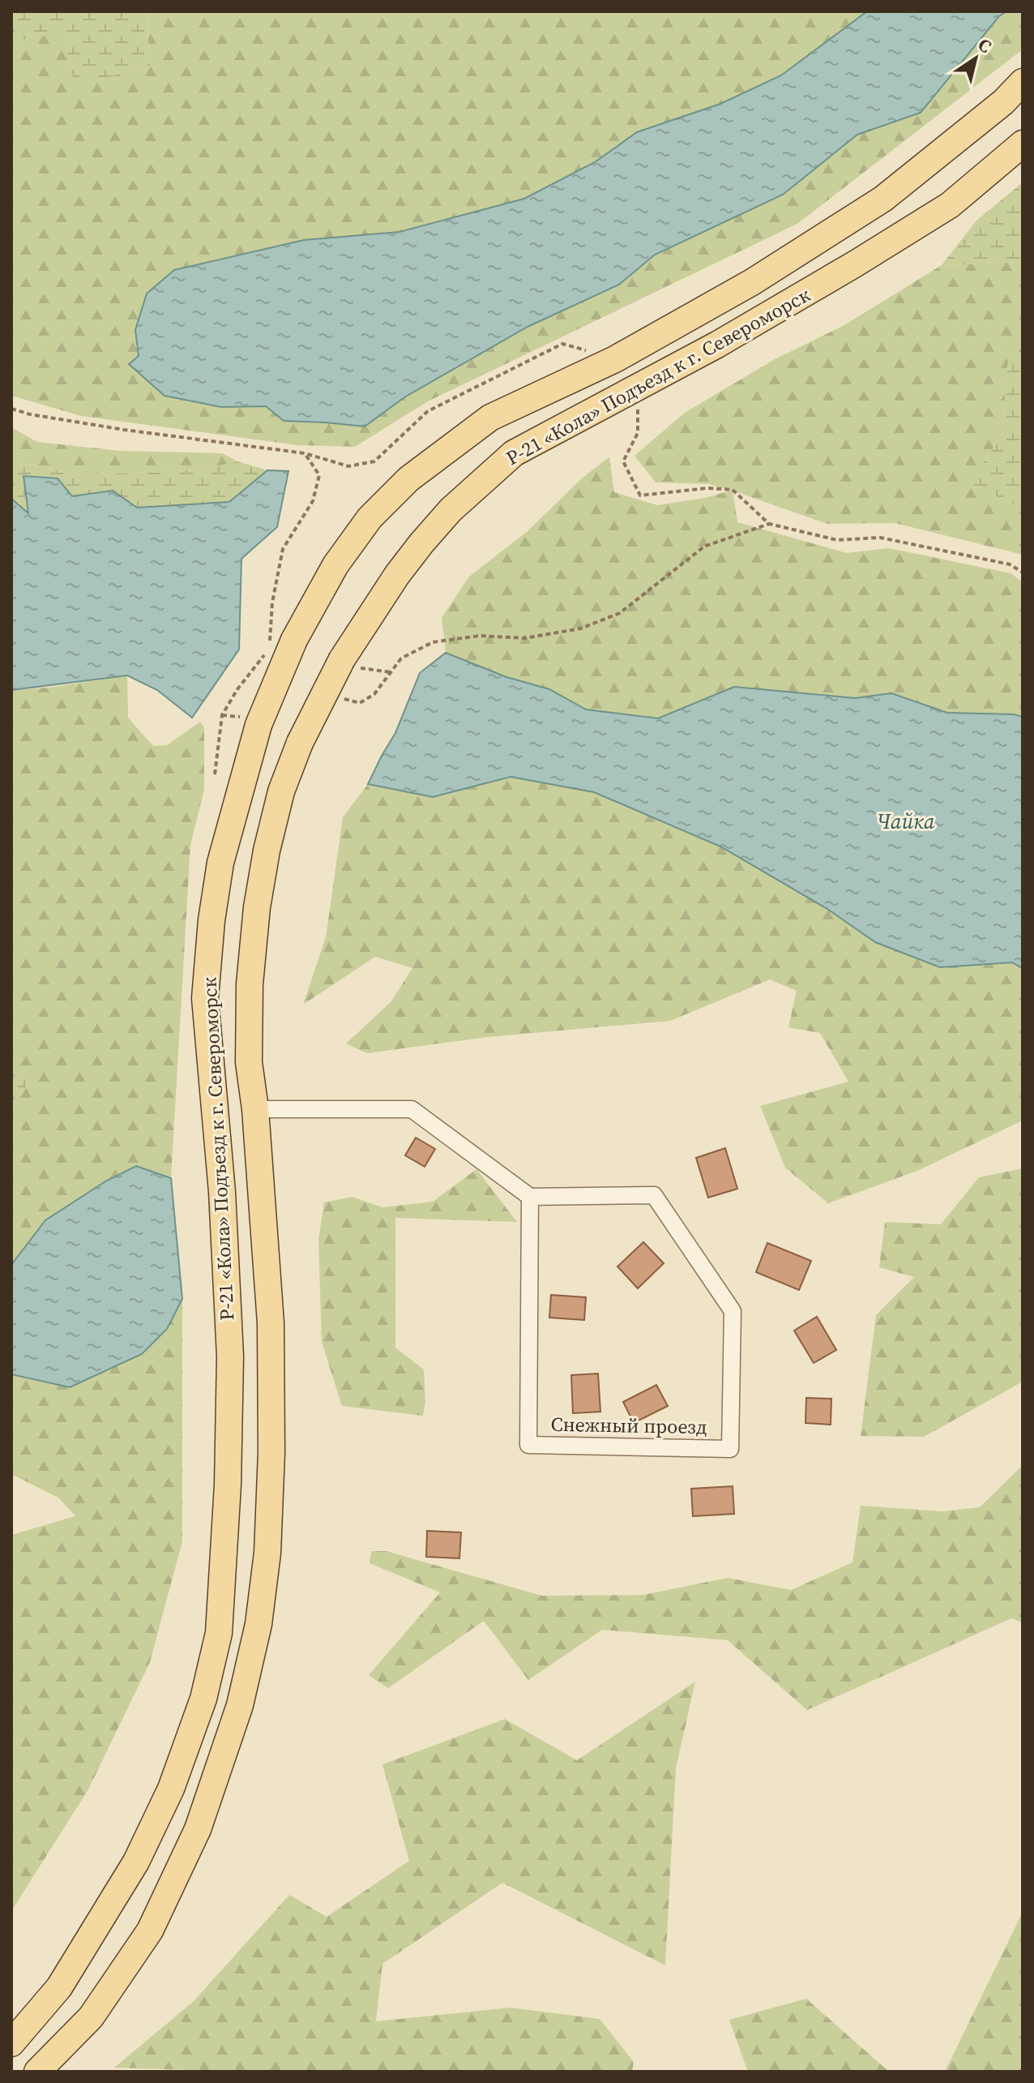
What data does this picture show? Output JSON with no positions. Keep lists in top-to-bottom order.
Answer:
{
  "streets": {
    "main road": ["Р-21 «Кола» Подъезд к г. Североморск"],
    "street": ["Снежный проезд"]
  },
  "water": ["Чайка"],
  "north": "top right"
}
